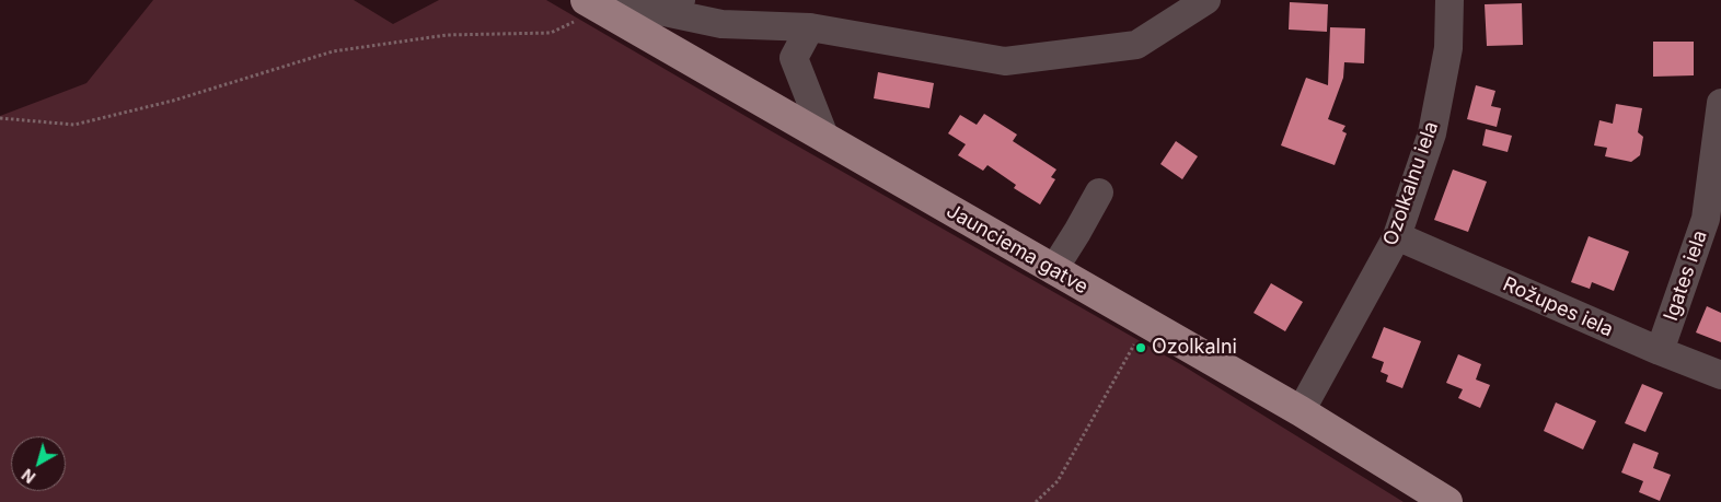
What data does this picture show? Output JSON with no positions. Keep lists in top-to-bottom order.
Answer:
{
  "streets": {
    "main road": ["Jaunciema gatve"],
    "street": ["Ozolkalnu iela", "Igates iela", "Rožupes iela"]
  },
  "crossings": [
    ["Ozolkalnu iela", "Jaunciema gatve"],
    ["Ozolkalnu iela", "Rožupes iela"],
    ["Igates iela", "Rožupes iela"]
  ],
  "places": ["Ozolkalni"],
  "north": "bottom left"
}
